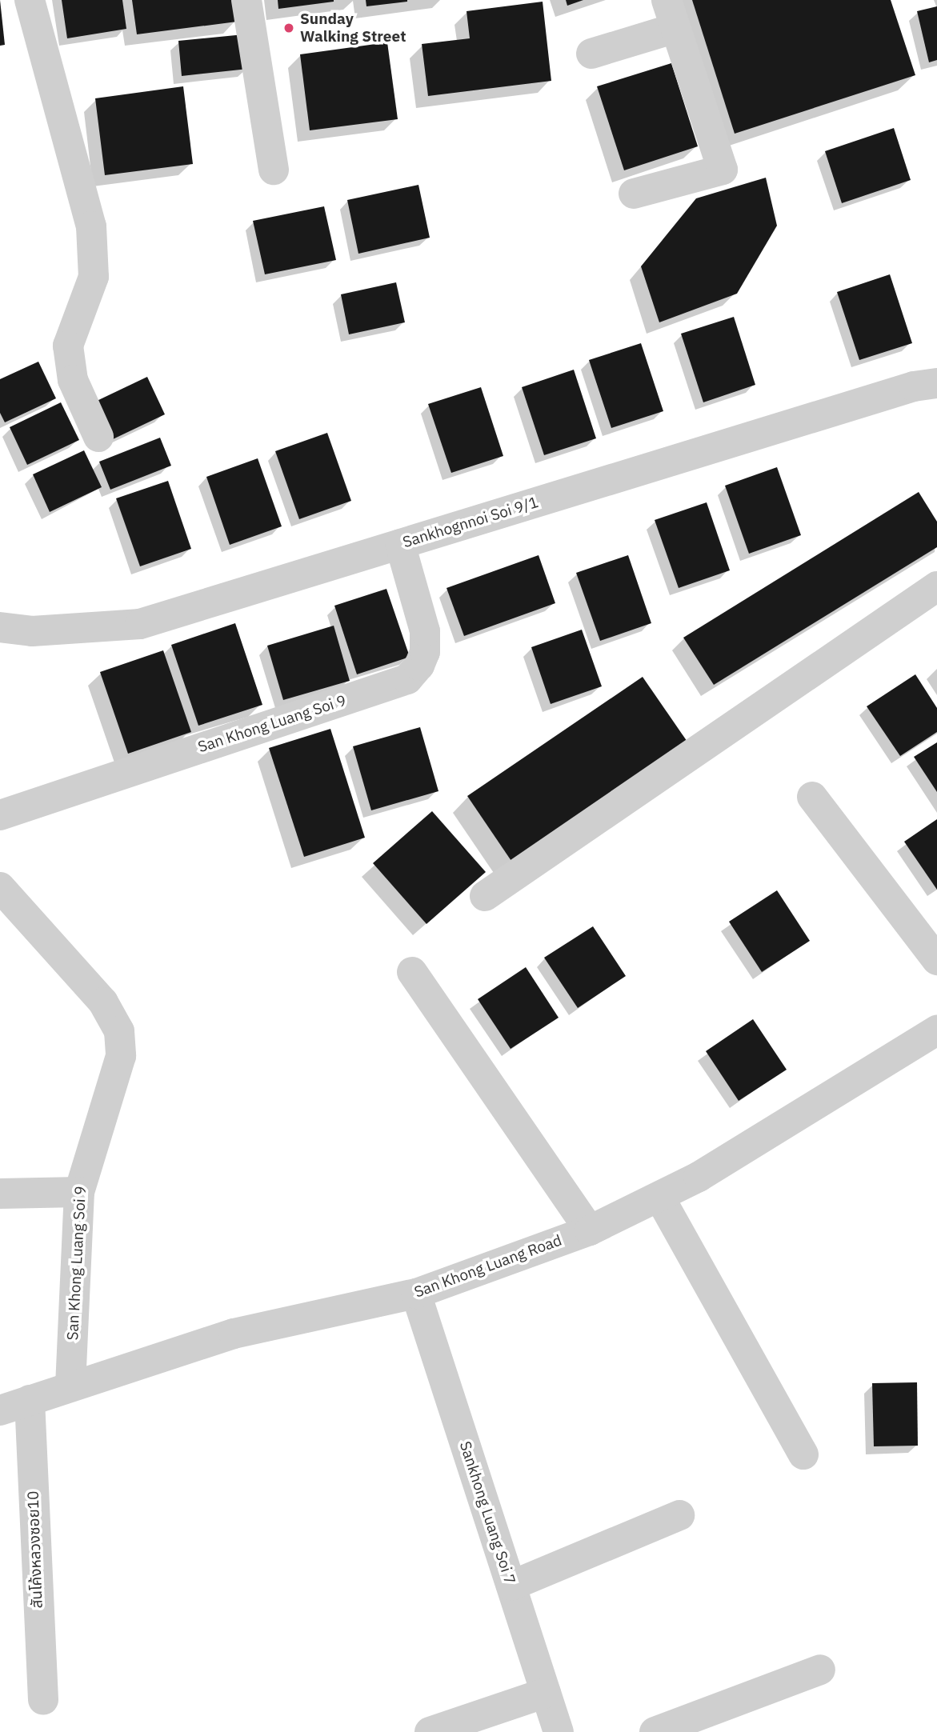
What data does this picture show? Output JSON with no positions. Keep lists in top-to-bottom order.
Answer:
{
  "streets": {
    "street": [
      "Sankhognnoi Soi 9/1",
      "San Khong Luang Soi 9",
      "San Khong Luang Road",
      "Sankhong Luang Soi 7",
      "สันโค้งหลวงซอย10"
    ]
  },
  "crossings": [
    ["Sankhognnoi Soi 9/1", "San Khong Luang Soi 9"],
    ["San Khong Luang Soi 9", "San Khong Luang Road"],
    ["San Khong Luang Road", "Sankhong Luang Soi 7"],
    ["San Khong Luang Road", "สันโค้งหลวงซอย10"]
  ],
  "places": ["Sunday Walking Street"]
}
